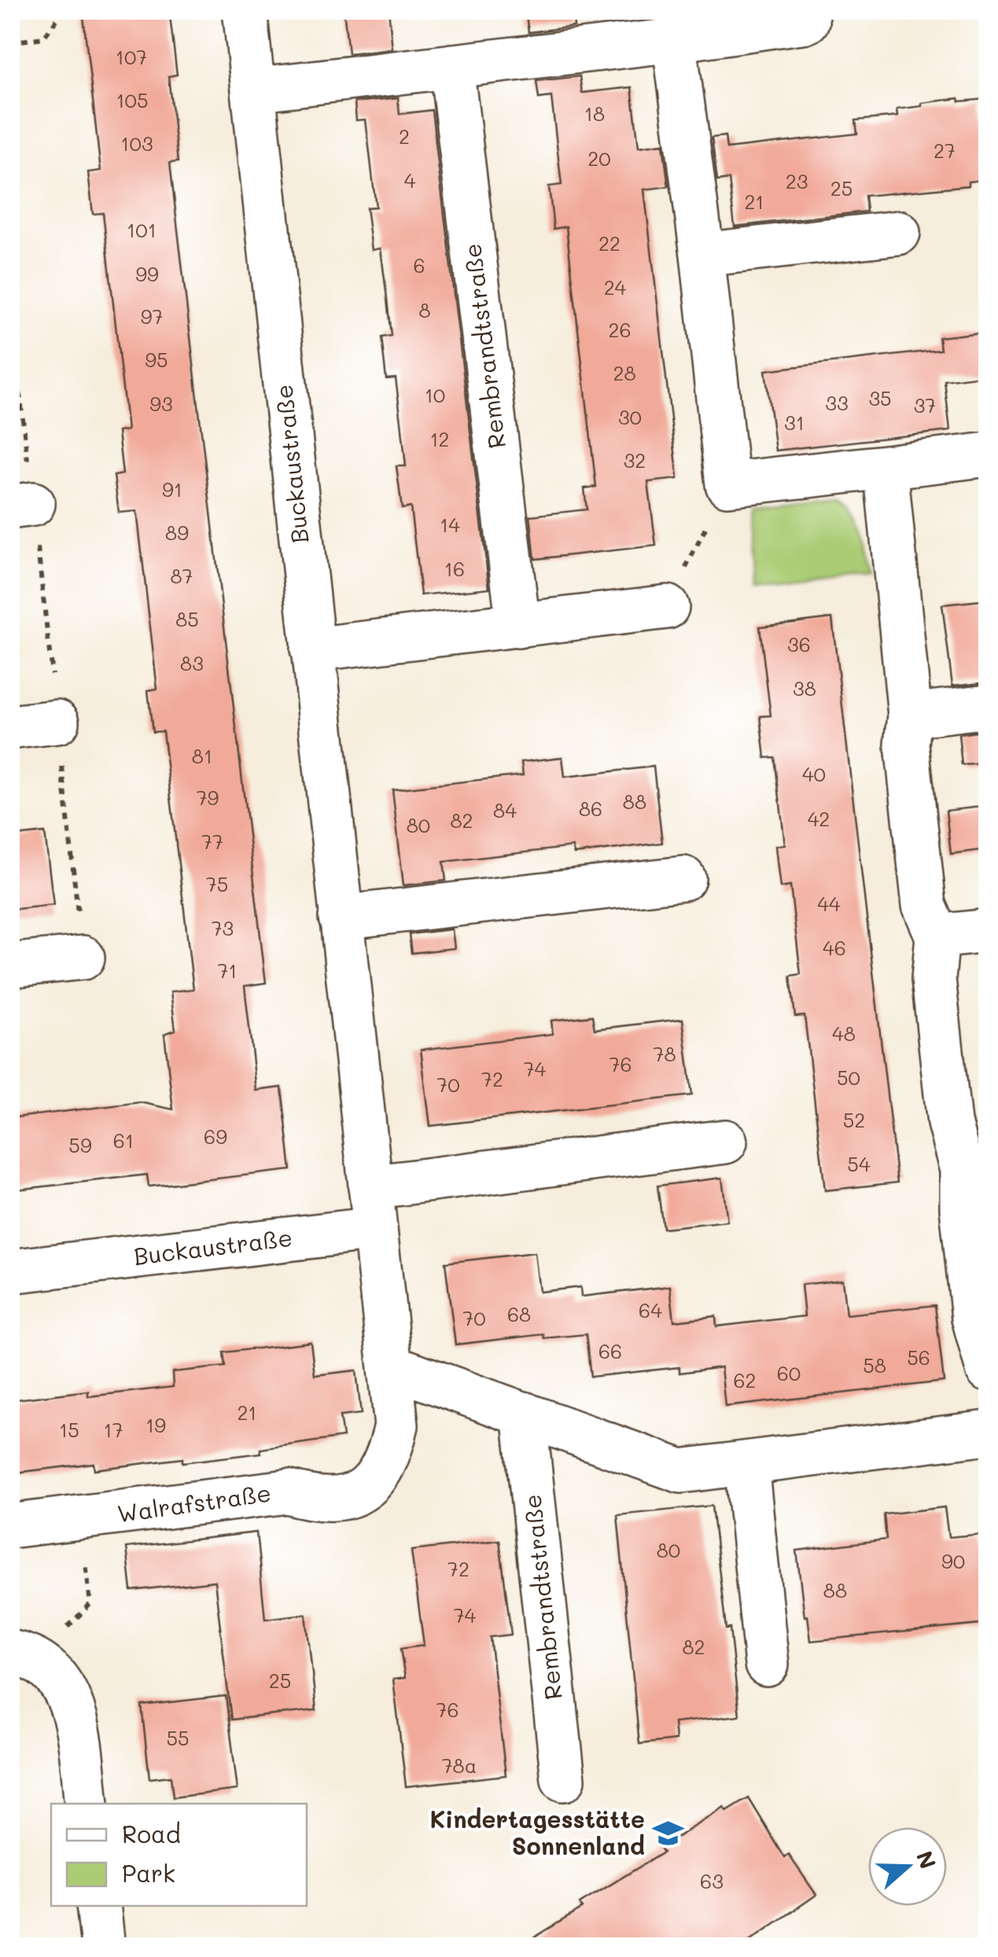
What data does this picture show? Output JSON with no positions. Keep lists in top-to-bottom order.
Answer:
{
  "streets": {
    "street": ["Rembrandtstraße", "Buckaustraße", "Walrafstraße"]
  },
  "places": {
    "school or university": ["Kindertagesstätte Sonnenland"]
  },
  "house_numbers": [
    "107",
    "105",
    "18",
    "2",
    "103",
    "27",
    "20",
    "4",
    "23",
    "25",
    "21",
    "101",
    "22",
    "6",
    "99",
    "24",
    "8",
    "97",
    "26",
    "95",
    "28",
    "10",
    "35",
    "33",
    "93",
    "37",
    "30",
    "31",
    "12",
    "32",
    "91",
    "14",
    "89",
    "16",
    "87",
    "85",
    "36",
    "83",
    "38",
    "81",
    "40",
    "79",
    "88",
    "86",
    "84",
    "42",
    "82",
    "80",
    "77",
    "75",
    "44",
    "73",
    "46",
    "71",
    "48",
    "78",
    "76",
    "74",
    "50",
    "72",
    "70",
    "52",
    "69",
    "61",
    "59",
    "54",
    "64",
    "68",
    "70",
    "66",
    "56",
    "58",
    "60",
    "62",
    "21",
    "19",
    "15",
    "17",
    "80",
    "90",
    "72",
    "88",
    "74",
    "82",
    "25",
    "76",
    "55",
    "78a",
    "63"
  ],
  "legend": ["Road", "Park"],
  "north": "right"
}
